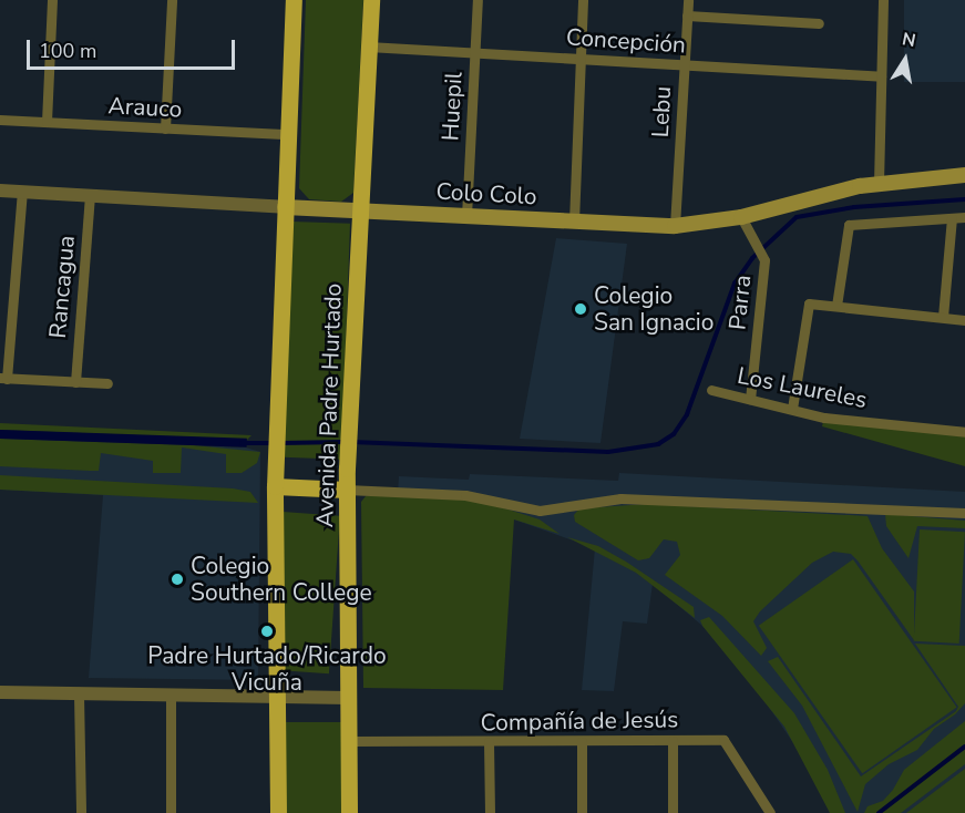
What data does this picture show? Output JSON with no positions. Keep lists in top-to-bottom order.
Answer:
{
  "streets": {
    "main road": ["Colo Colo", "Avenida Padre Hurtado"],
    "street": [
      "Concepción",
      "Huepil",
      "Arauco",
      "Lebu",
      "Rancagua",
      "Parra",
      "Los Laureles",
      "Compañía de Jesús"
    ]
  },
  "crossings": [
    ["Concepción", "Huepil"],
    ["Concepción", "Lebu"],
    ["Concepción", "Avenida Padre Hurtado"],
    ["Huepil", "Colo Colo"],
    ["Lebu", "Colo Colo"],
    ["Colo Colo", "Rancagua"],
    ["Colo Colo", "Parra"],
    ["Colo Colo", "Avenida Padre Hurtado"],
    ["Parra", "Los Laureles"],
    ["Avenida Padre Hurtado", "Compañía de Jesús"]
  ],
  "places": ["Colegio San Ignacio", "Colegio Southern College", "Padre Hurtado/Ricardo Vicuña"],
  "scale_bar": "100 m",
  "north": "top"
}
